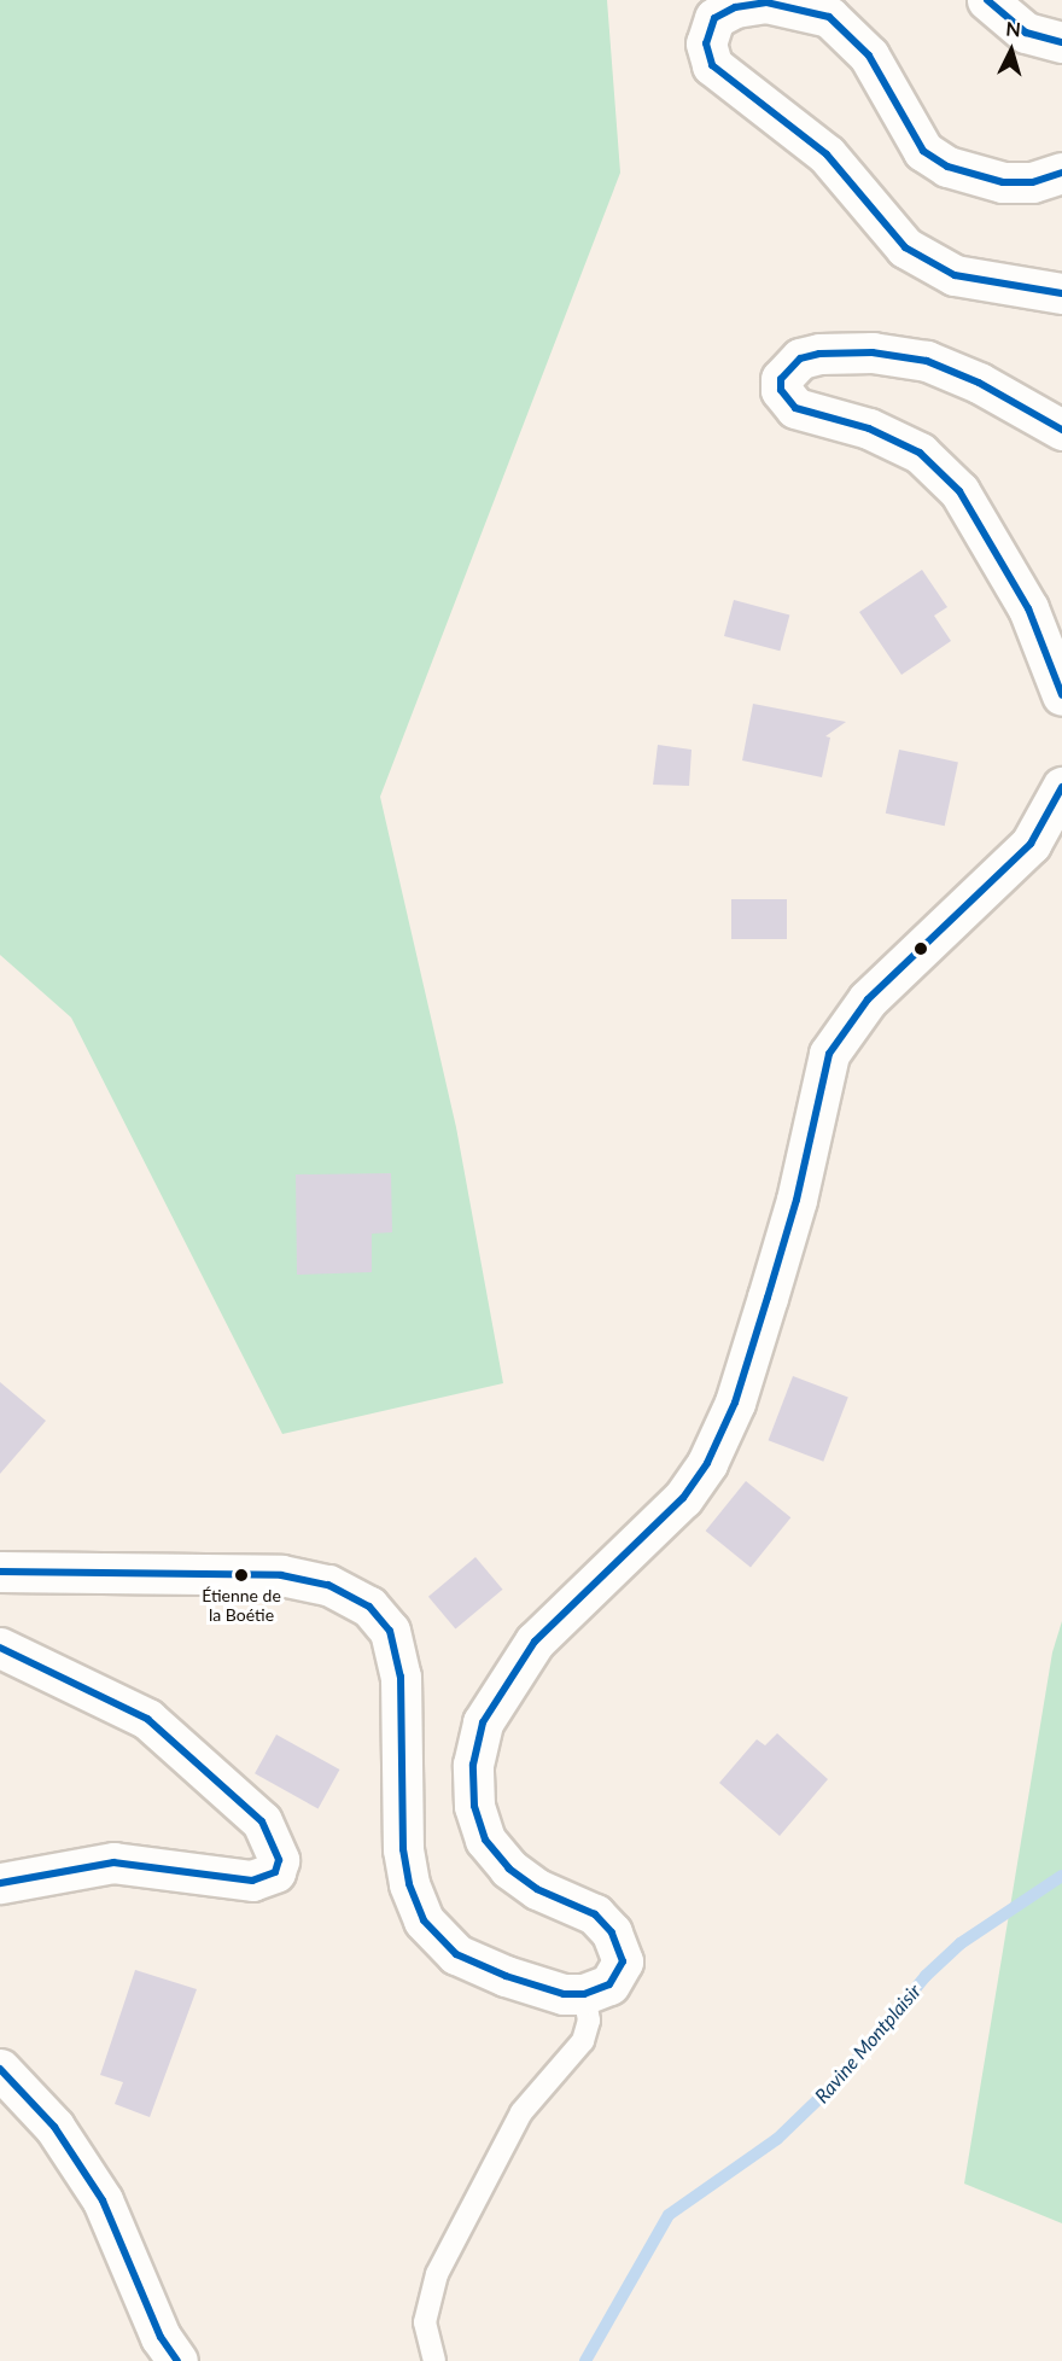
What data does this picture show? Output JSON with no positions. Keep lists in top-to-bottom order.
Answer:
{
  "water": ["Ravine Montplaisir"],
  "places": ["Étienne de la Boétie"],
  "north": "top"
}
